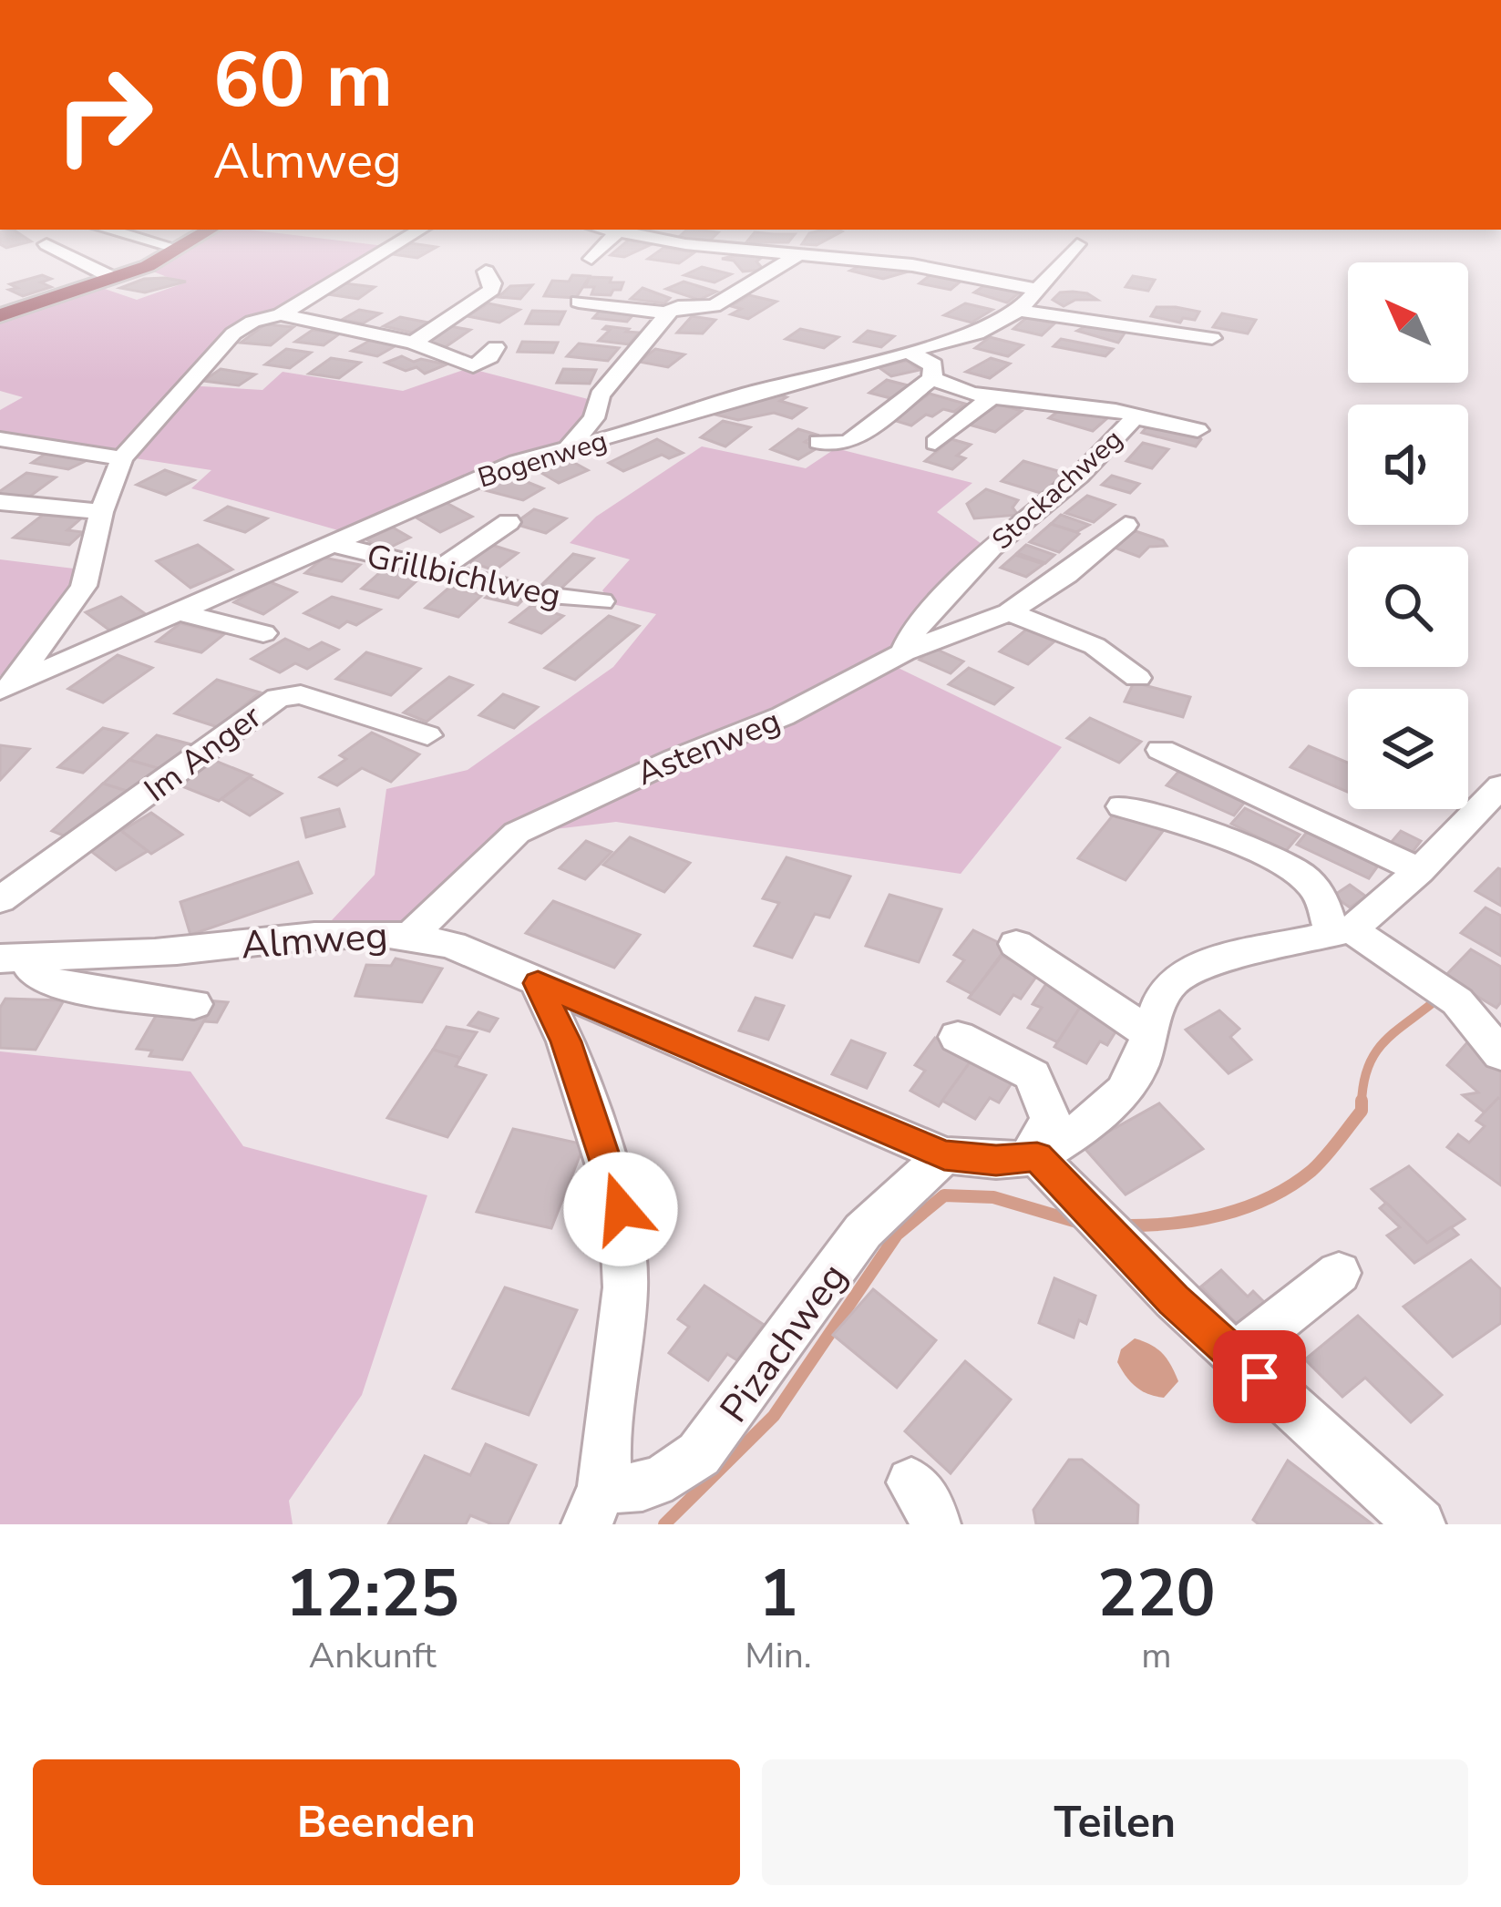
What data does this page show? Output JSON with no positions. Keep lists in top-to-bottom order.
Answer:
{
  "streets": {
    "street": [
      "Bogenweg",
      "Stockachweg",
      "Grillbichlweg",
      "Astenweg",
      "Im Anger",
      "Almweg",
      "Pizachweg"
    ]
  },
  "crossings": [
    ["Bogenweg", "Grillbichlweg"],
    ["Stockachweg", "Astenweg"],
    ["Astenweg", "Almweg"],
    ["Almweg", "Pizachweg"]
  ],
  "north": "top left",
  "page": {
    "turn": ["60 m", "Almweg"],
    "eta": [
      "12:25",
      "Ankunft",
      "1",
      "Min.",
      "220",
      "m"
    ],
    "buttons": ["Beenden", "Teilen"]
  }
}
